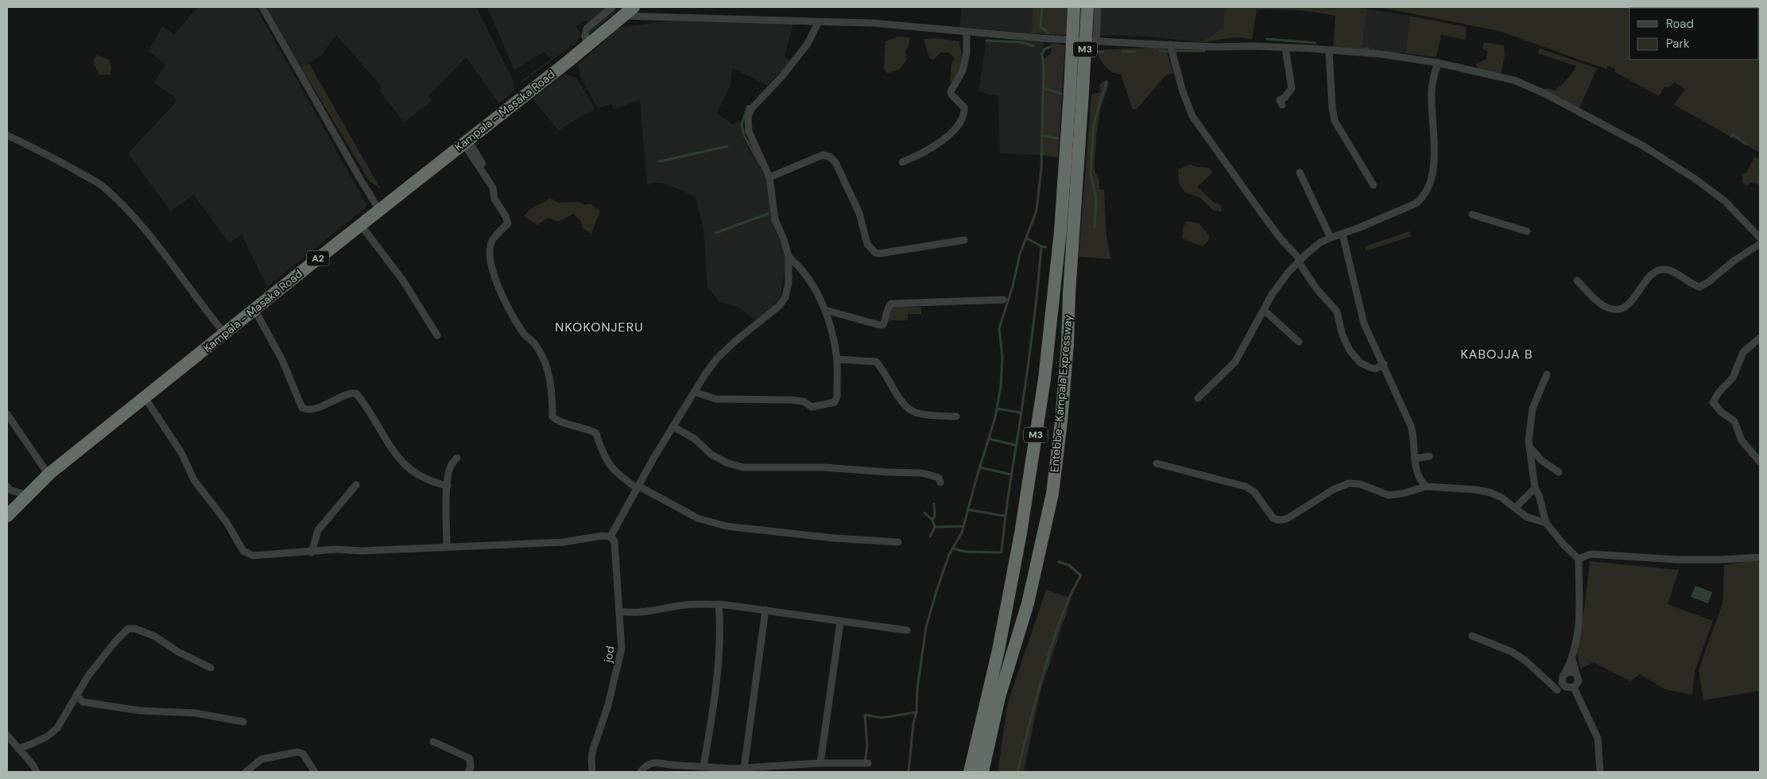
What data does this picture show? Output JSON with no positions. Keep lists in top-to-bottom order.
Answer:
{
  "streets": {
    "highway": [
      "M3",
      "Kampala - Masaka Road",
      "A2",
      "Entebbe–Kampala Expressway"
    ],
    "street": ["jod"]
  },
  "districts": ["NKOKONJERU", "KABOJJA B"],
  "legend": ["Road", "Park"]
}
